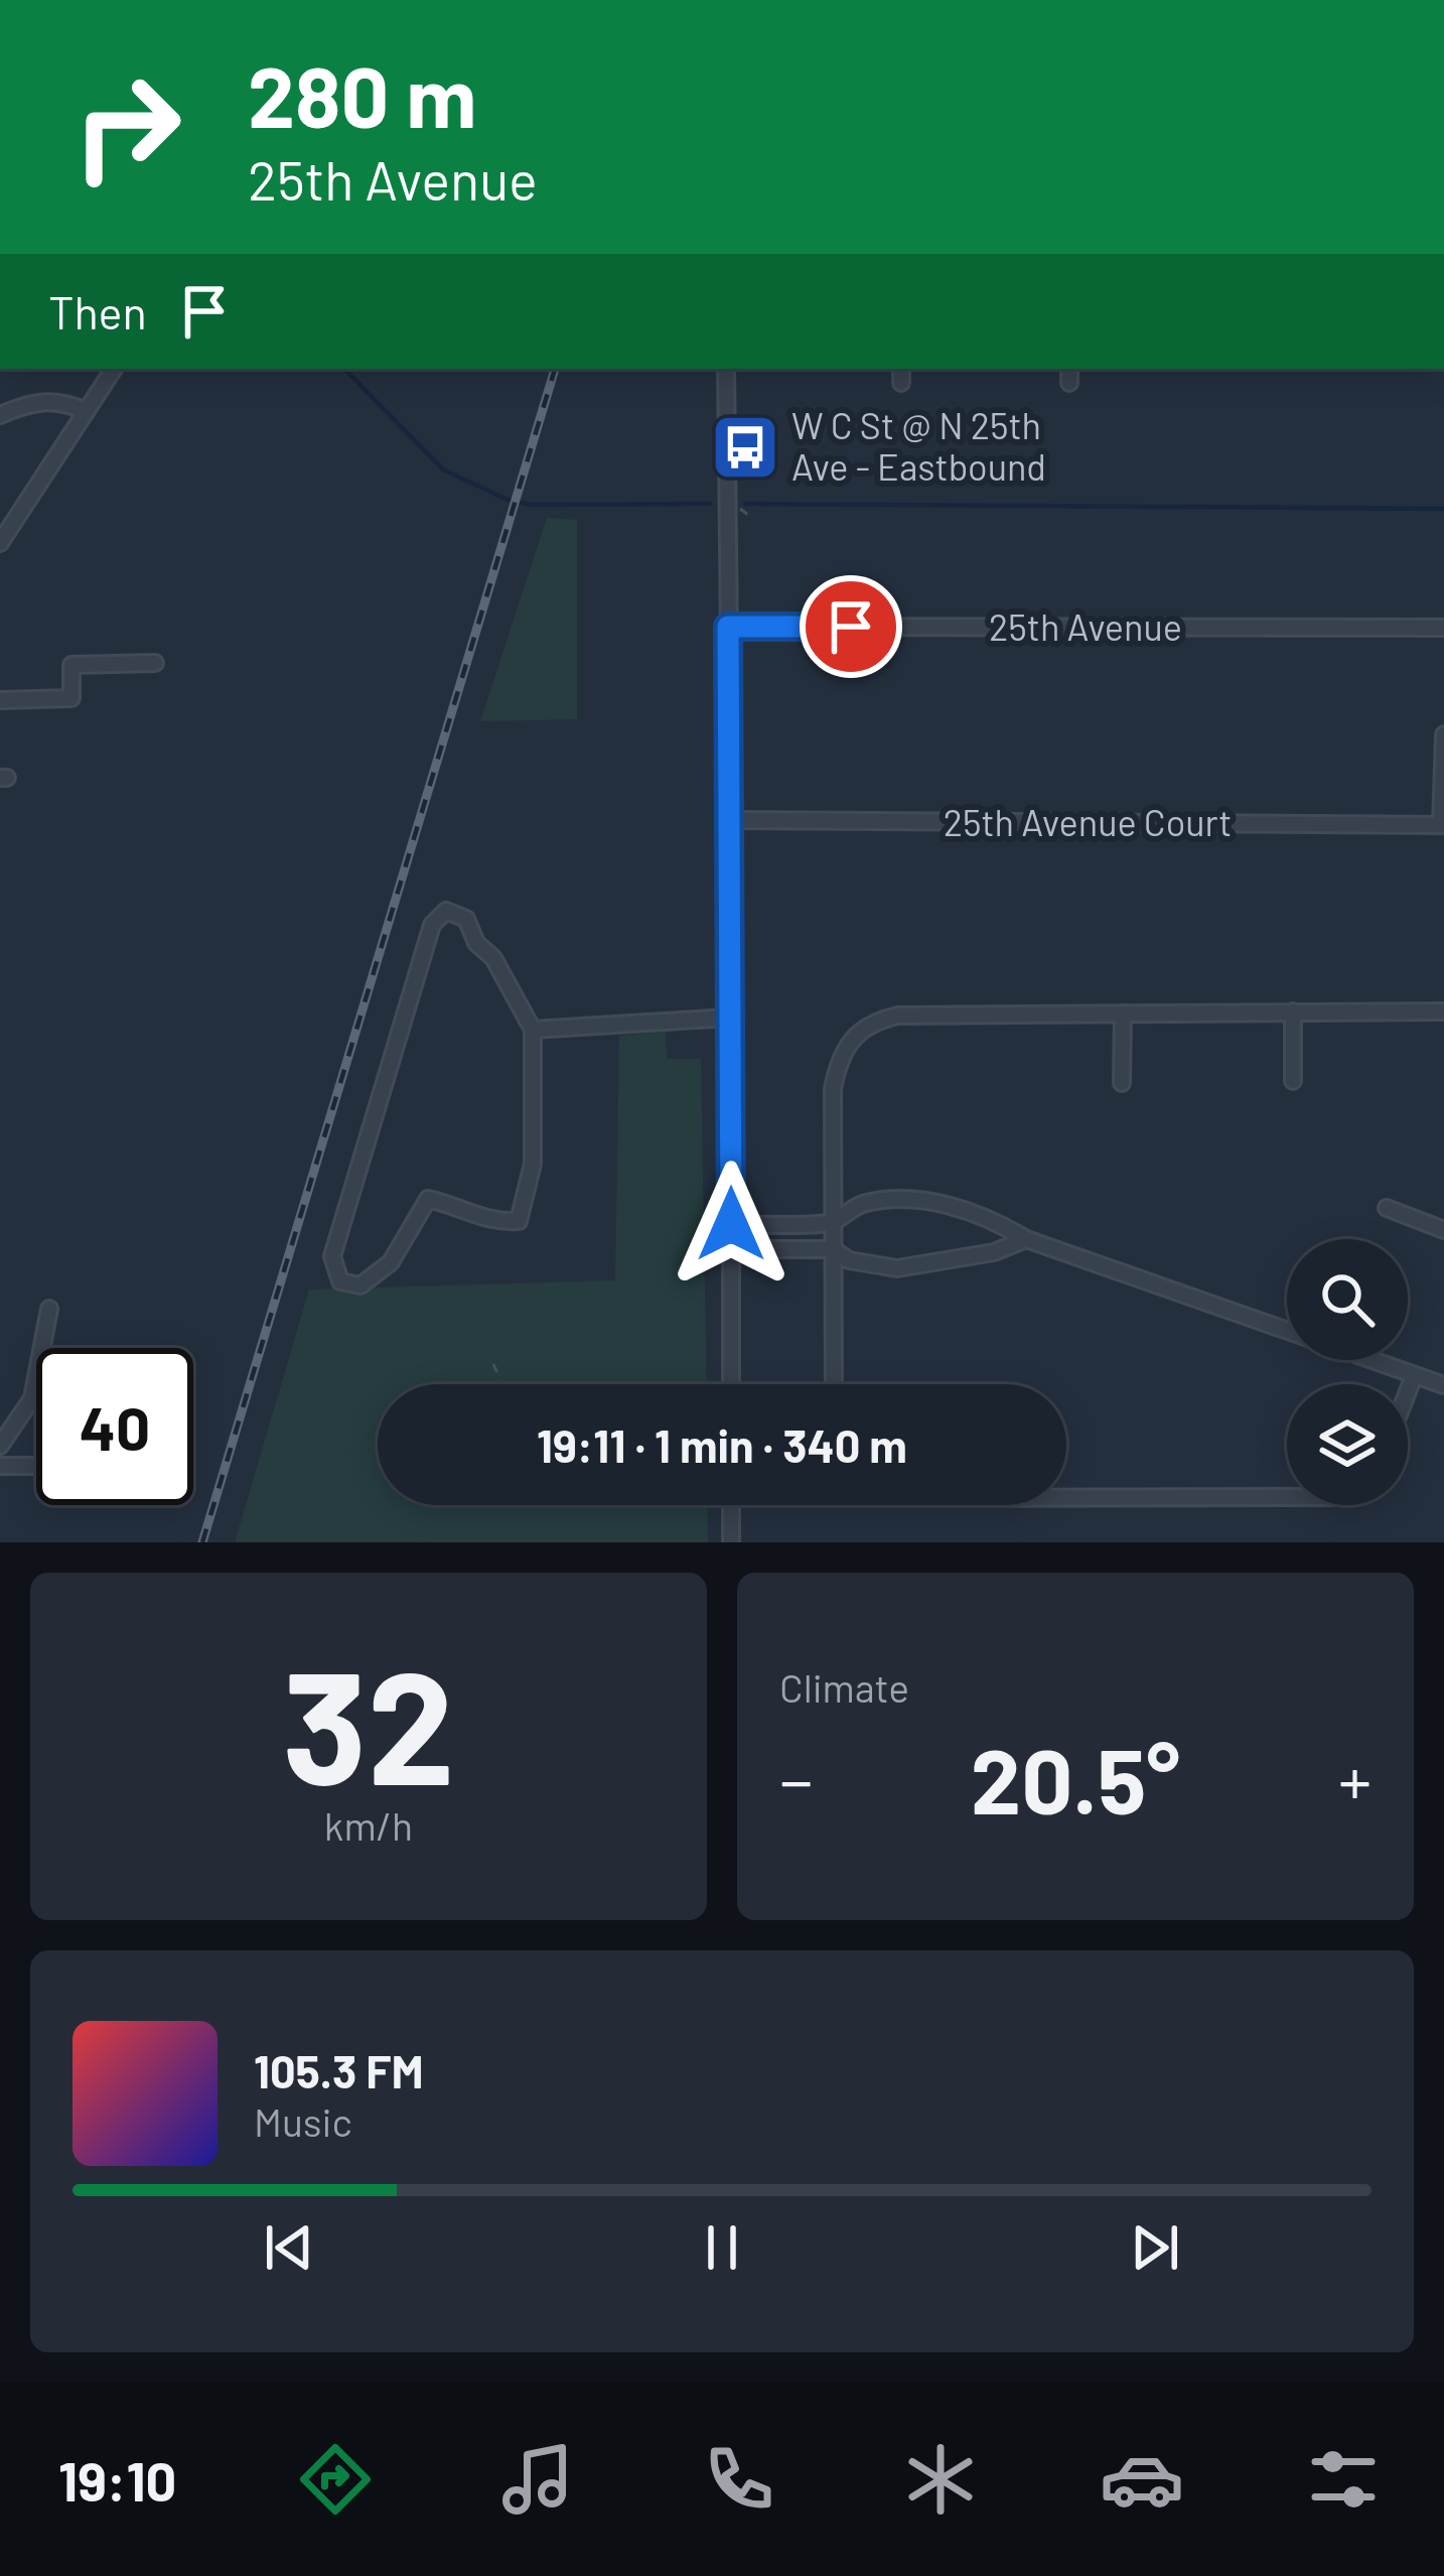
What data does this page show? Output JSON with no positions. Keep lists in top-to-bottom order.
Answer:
{
  "streets": {
    "street": ["25th Avenue", "25th Avenue Court"]
  },
  "places": {
    "bus stop": ["W C St @ N 25th Ave - Eastbound"]
  },
  "page": {
    "turn": ["280 m", "25th Avenue"],
    "then": "Then",
    "limit": "40",
    "trip": "19:11 · 1 min · 340 m",
    "tile": [
      ["32", "km/h"],
      "Climate"
    ],
    "heat": ["−", "20.5°", "+"],
    "song": ["105.3 FM", "Music"],
    "tabs": "19:10"
  }
}
